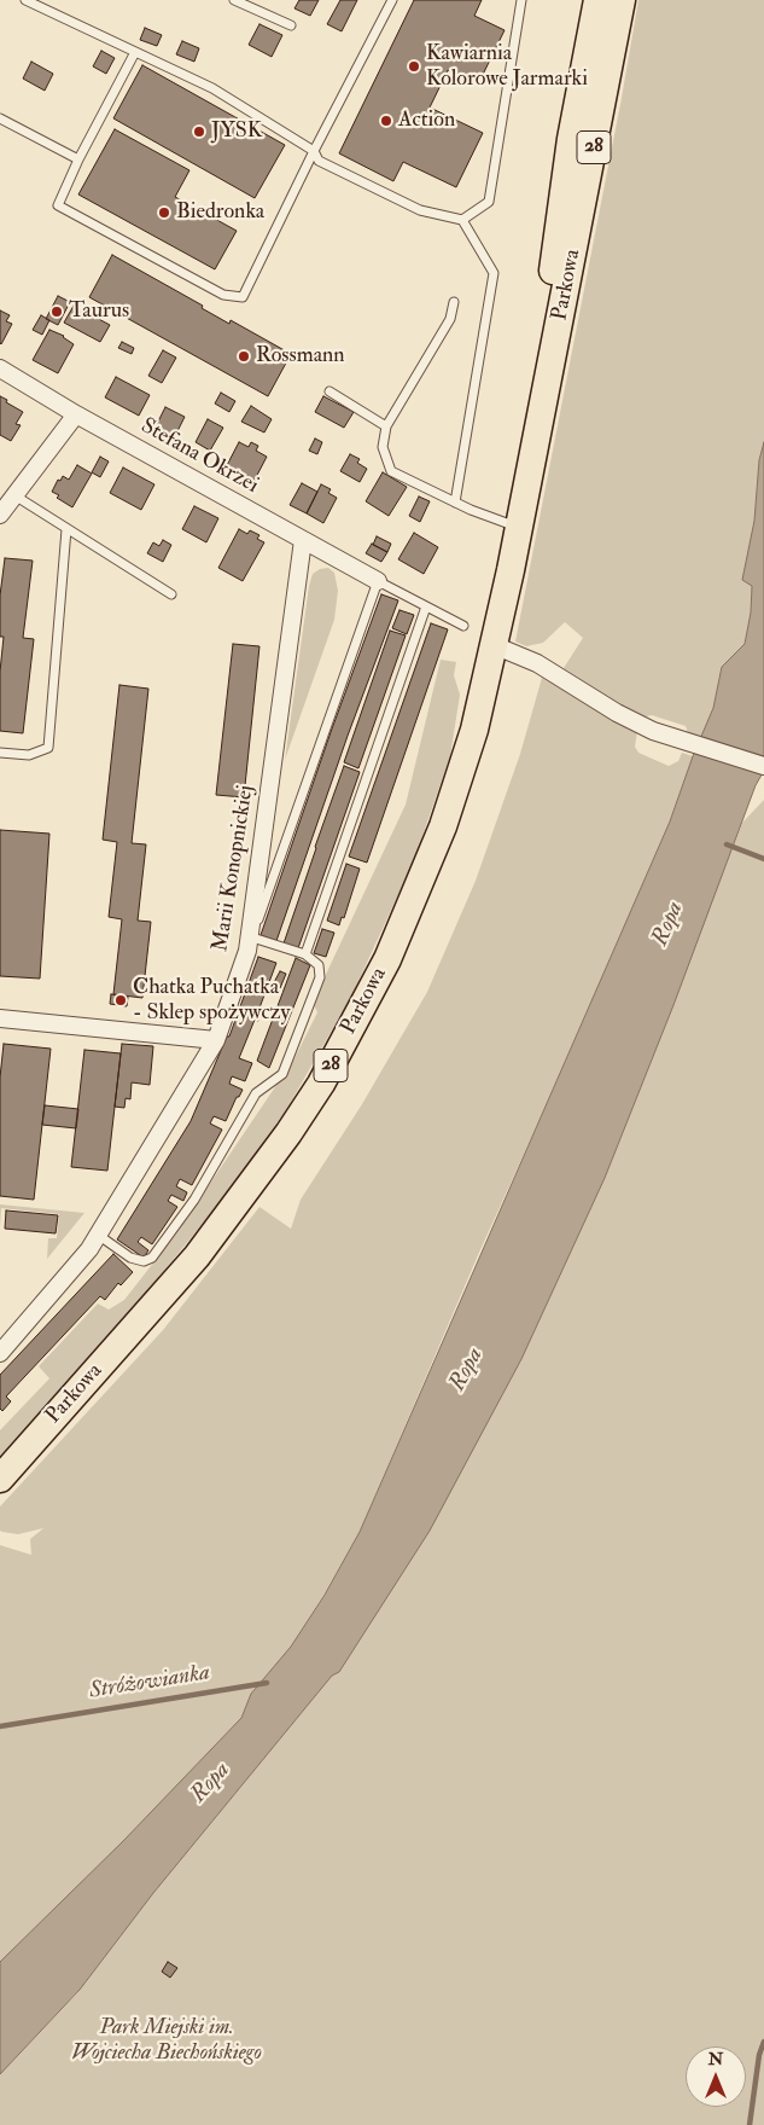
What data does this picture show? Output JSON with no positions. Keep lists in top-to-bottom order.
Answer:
{
  "streets": {
    "main road": ["28", "Parkowa"],
    "street": ["Stefana Okrzei", "Marii Konopnickiej"]
  },
  "crossings": [
    ["Stefana Okrzei", "Marii Konopnickiej"]
  ],
  "water": ["Ropa", "Stróżowianka"],
  "parks": ["Park Miejski im. Wojciecha Biechońskiego"],
  "places": [
    "Kawiarnia Kolorowe Jarmarki",
    "Action",
    "JYSK",
    "Biedronka",
    "Taurus",
    "Rossmann",
    "Chatka Puchatka - Sklep spożywczy"
  ],
  "north": "top"
}
